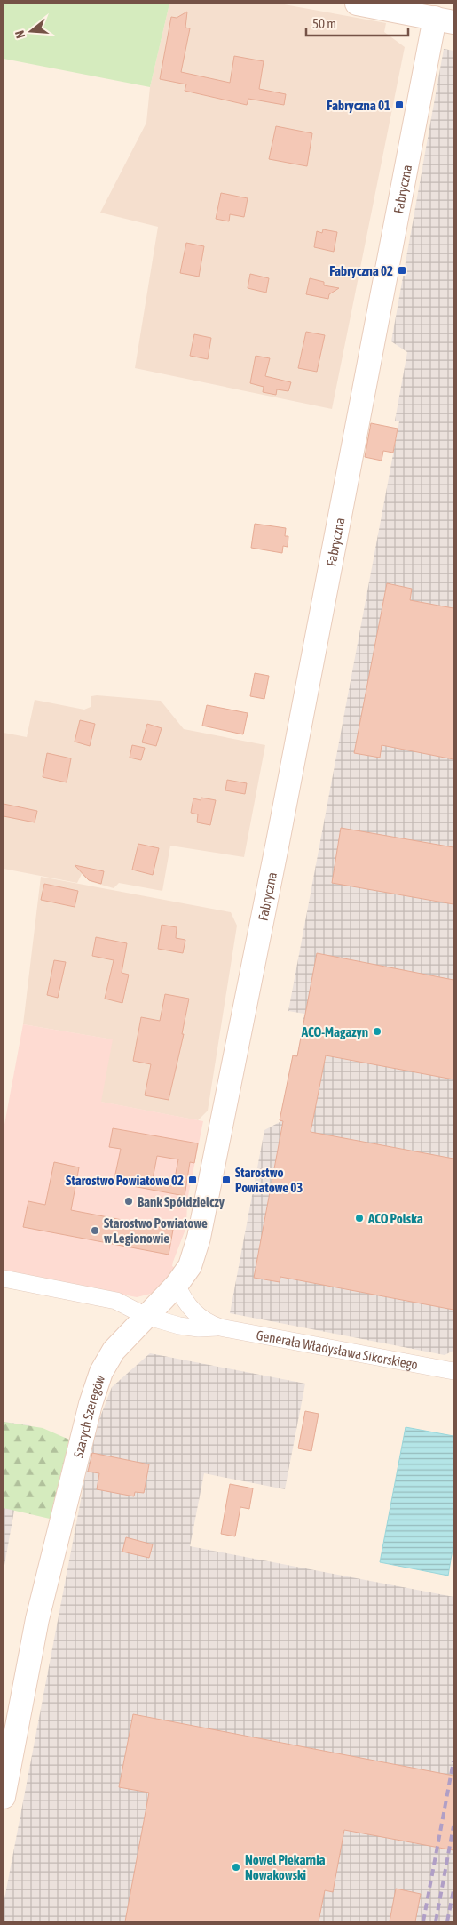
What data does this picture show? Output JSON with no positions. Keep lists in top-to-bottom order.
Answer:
{
  "streets": {
    "street": ["Fabryczna", "Generała Władysława Sikorskiego", "Szarych Szeregów"]
  },
  "crossings": [
    ["Fabryczna", "Szarych Szeregów"],
    ["Generała Władysława Sikorskiego", "Szarych Szeregów"]
  ],
  "places": {
    "transit": [
      "Fabryczna 01",
      "Fabryczna 02",
      "Starostwo Powiatowe 02",
      "Starostwo Powiatowe 03"
    ],
    "other": [
      "ACO-Magazyn",
      "Bank Spółdzielczy",
      "ACO Polska",
      "Starostwo Powiatowe w Legionowie",
      "Nowel Piekarnia Nowakowski"
    ]
  },
  "scale_bar": "50 m",
  "north": "left"
}
